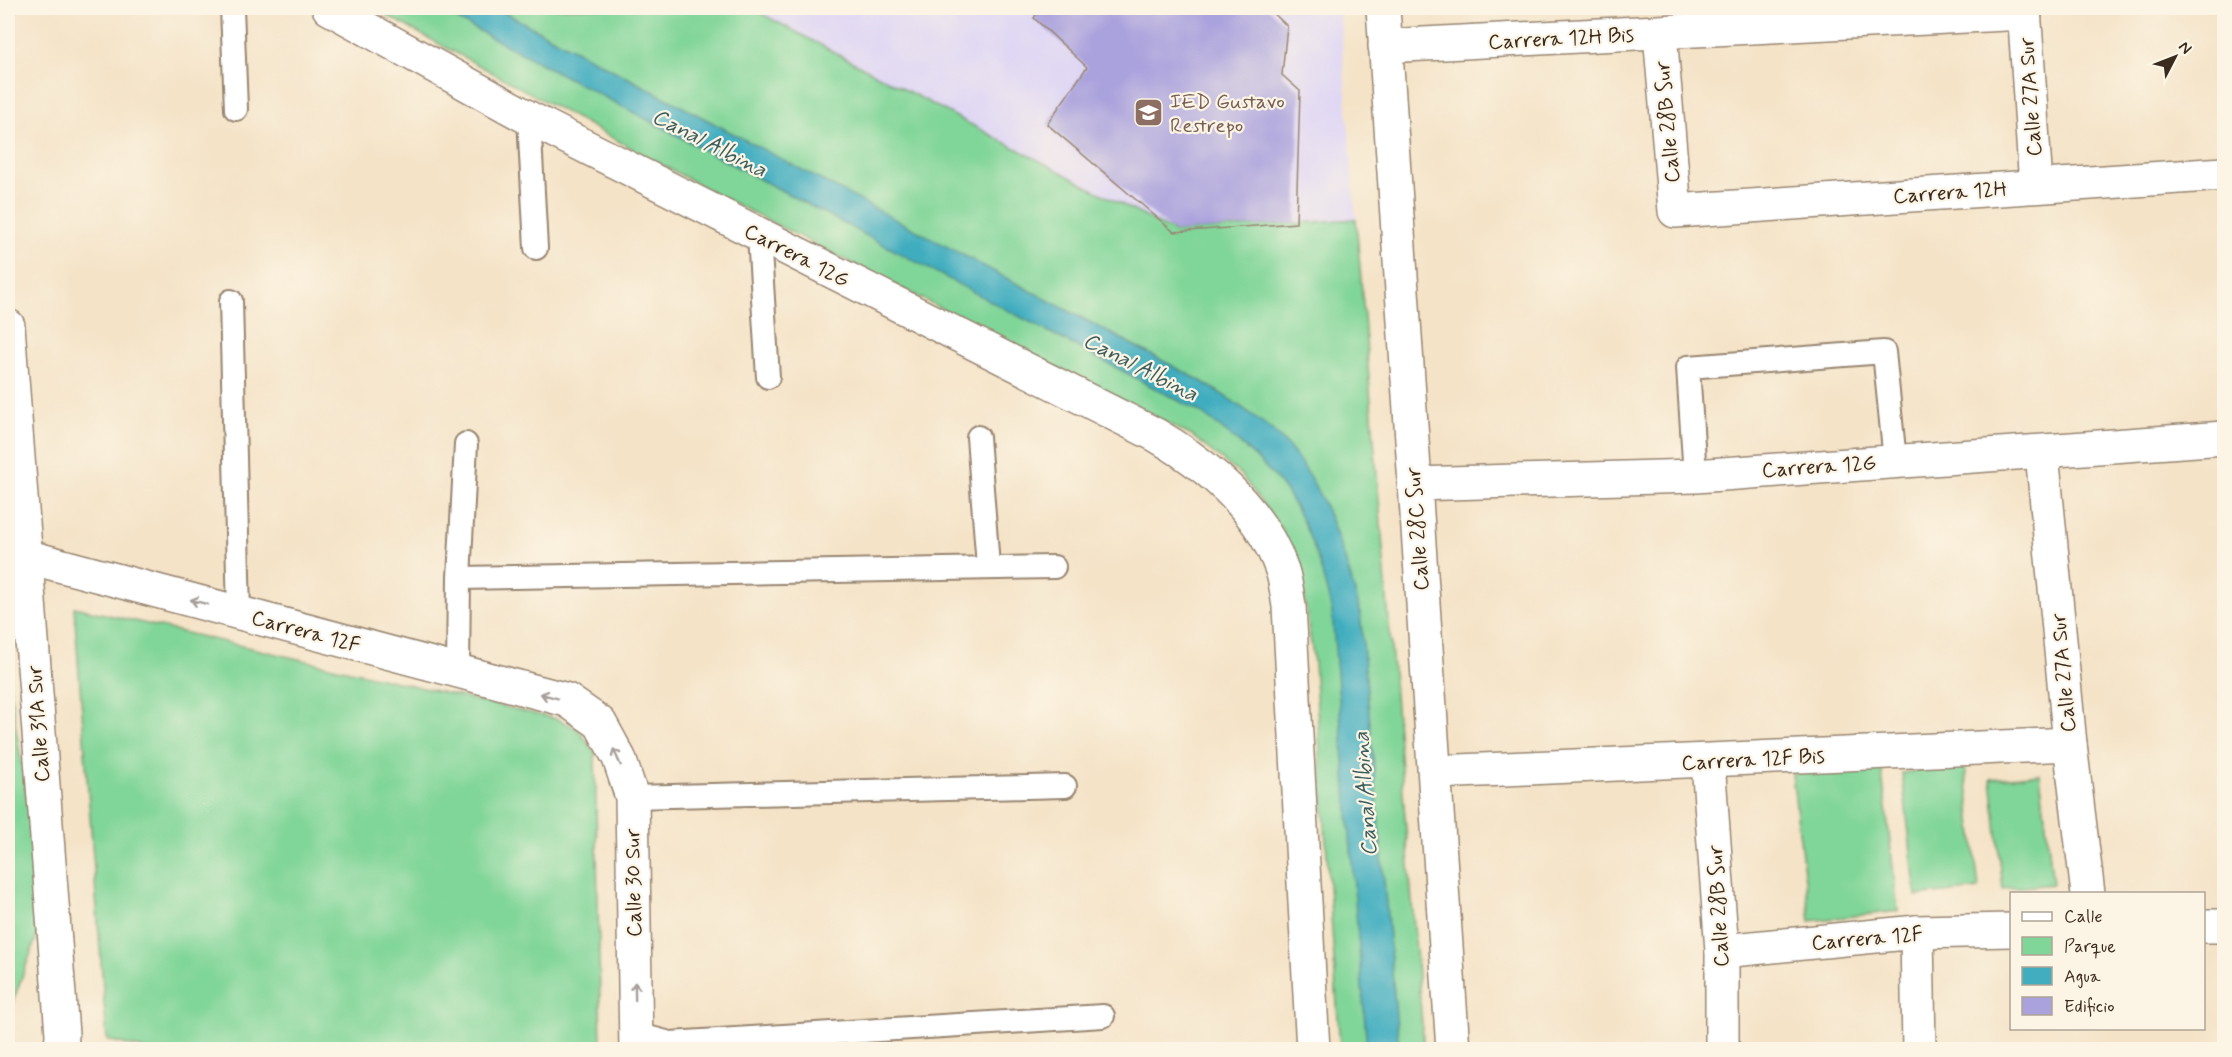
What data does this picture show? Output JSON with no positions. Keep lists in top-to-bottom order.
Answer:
{
  "streets": {
    "street": [
      "Carrera 12H Bis",
      "Calle 27A Sur",
      "Calle 28B Sur",
      "Carrera 12H",
      "Carrera 12G",
      "Calle 28C Sur",
      "Carrera 12F",
      "Calle 31A Sur",
      "Carrera 12F Bis",
      "Calle 30 Sur"
    ]
  },
  "crossings": [
    ["Carrera 12H Bis", "Calle 27A Sur"],
    ["Carrera 12H Bis", "Calle 28B Sur"],
    ["Carrera 12H Bis", "Calle 28C Sur"],
    ["Calle 27A Sur", "Carrera 12H"],
    ["Calle 27A Sur", "Carrera 12G"],
    ["Calle 27A Sur", "Carrera 12F Bis"],
    ["Calle 28B Sur", "Carrera 12H"],
    ["Calle 28B Sur", "Carrera 12F"],
    ["Calle 28B Sur", "Carrera 12F Bis"],
    ["Carrera 12G", "Calle 28C Sur"],
    ["Calle 28C Sur", "Carrera 12F Bis"],
    ["Carrera 12F", "Calle 31A Sur"],
    ["Carrera 12F", "Calle 30 Sur"]
  ],
  "one_way": ["Carrera 12F", "Calle 30 Sur"],
  "water": ["Canal Albina"],
  "places": {
    "school or university": ["IED Gustavo Restrepo"]
  },
  "legend": [
    "Calle",
    "Parque",
    "Agua",
    "Edificio"
  ],
  "north": "top right"
}
